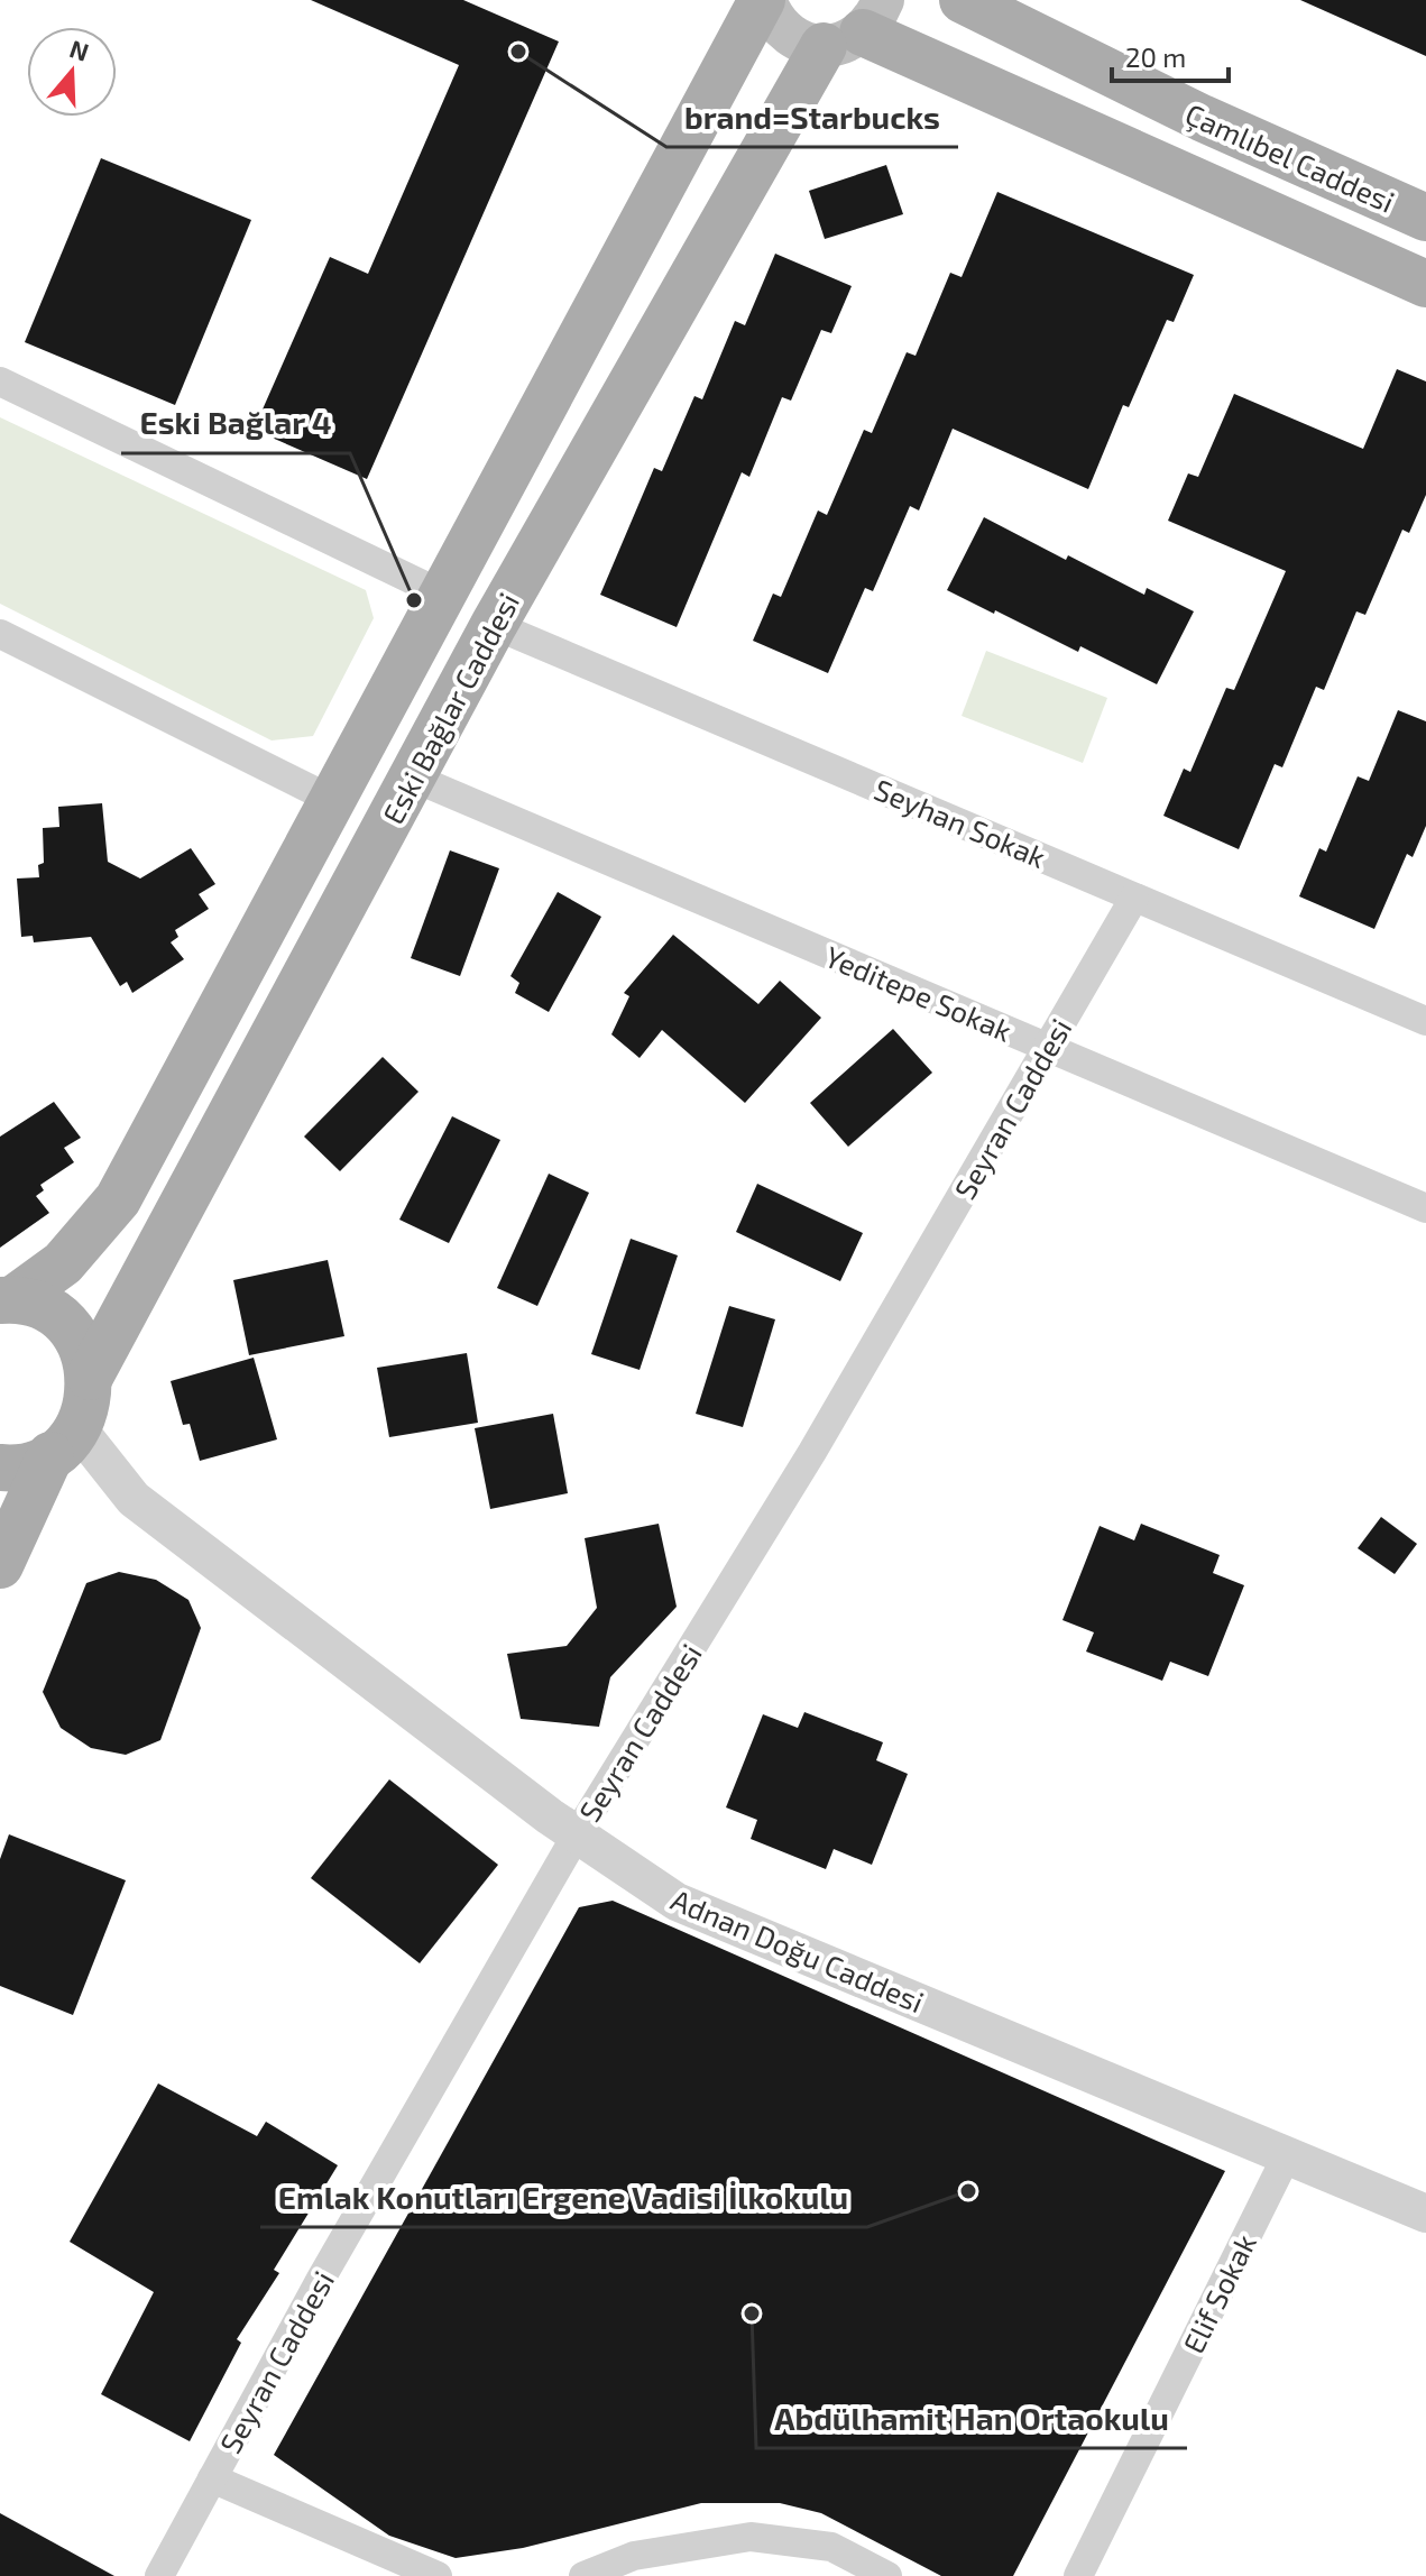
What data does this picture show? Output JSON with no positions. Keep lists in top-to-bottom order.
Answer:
{
  "streets": {
    "main road": ["Çamlıbel Caddesi", "Eski Bağlar Caddesi"],
    "street": [
      "Seyhan Sokak",
      "Yeditepe Sokak",
      "Seyran Caddesi",
      "Adnan Doğu Caddesi",
      "Elif Sokak"
    ]
  },
  "crossings": [
    ["Eski Bağlar Caddesi", "Seyhan Sokak"],
    ["Eski Bağlar Caddesi", "Yeditepe Sokak"],
    ["Seyhan Sokak", "Seyran Caddesi"],
    ["Yeditepe Sokak", "Seyran Caddesi"],
    ["Seyran Caddesi", "Adnan Doğu Caddesi"],
    ["Adnan Doğu Caddesi", "Elif Sokak"]
  ],
  "places": [
    "brand=Starbucks",
    "Eski Bağlar 4",
    "Emlak Konutları Ergene Vadisi İlkokulu",
    "Abdülhamit Han Ortaokulu"
  ],
  "scale_bar": "20 m",
  "north": "top"
}
